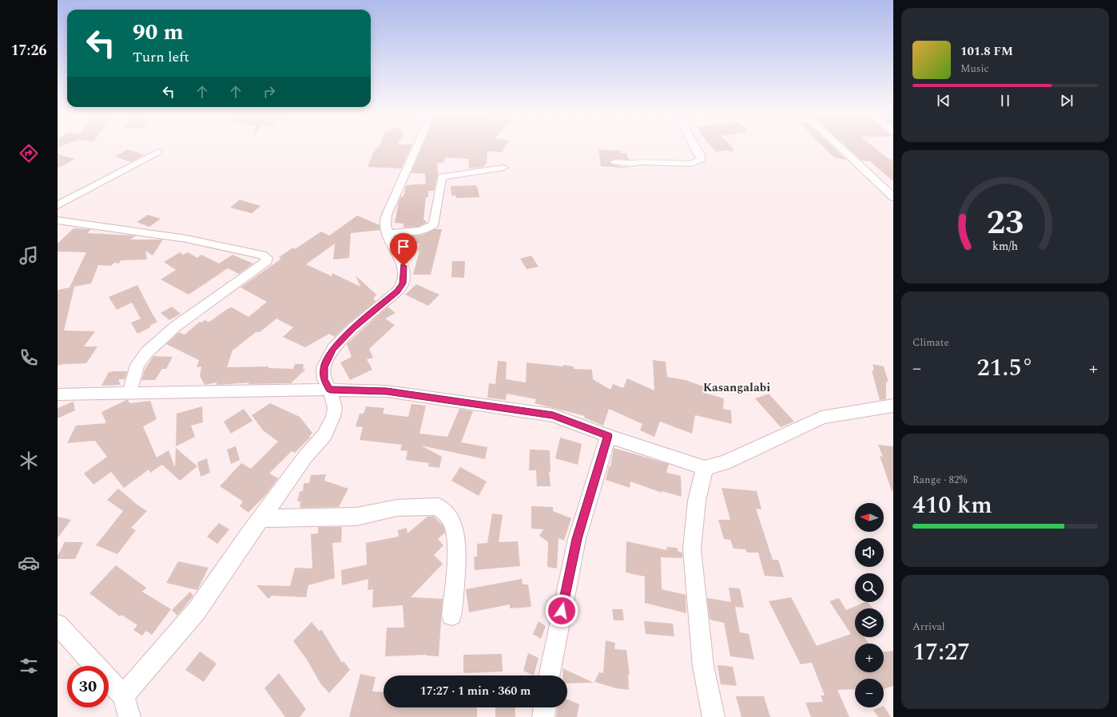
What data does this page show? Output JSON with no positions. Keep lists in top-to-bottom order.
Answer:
{
  "districts": ["Kasangalabi"],
  "north": "left",
  "page": {
    "tabs": "17:26",
    "turn": ["90 m", "Turn left"],
    "song": ["101.8 FM", "Music"],
    "tile": [
      "Climate",
      ["Range · 82%", "410 km"],
      ["Arrival", "17:27"]
    ],
    "heat": ["−", "21.5°", "+"],
    "map_buttons": ["+", "−"],
    "limit": "30",
    "trip": "17:27 · 1 min · 360 m",
    "gauge": ["23", "km/h"]
  }
}
